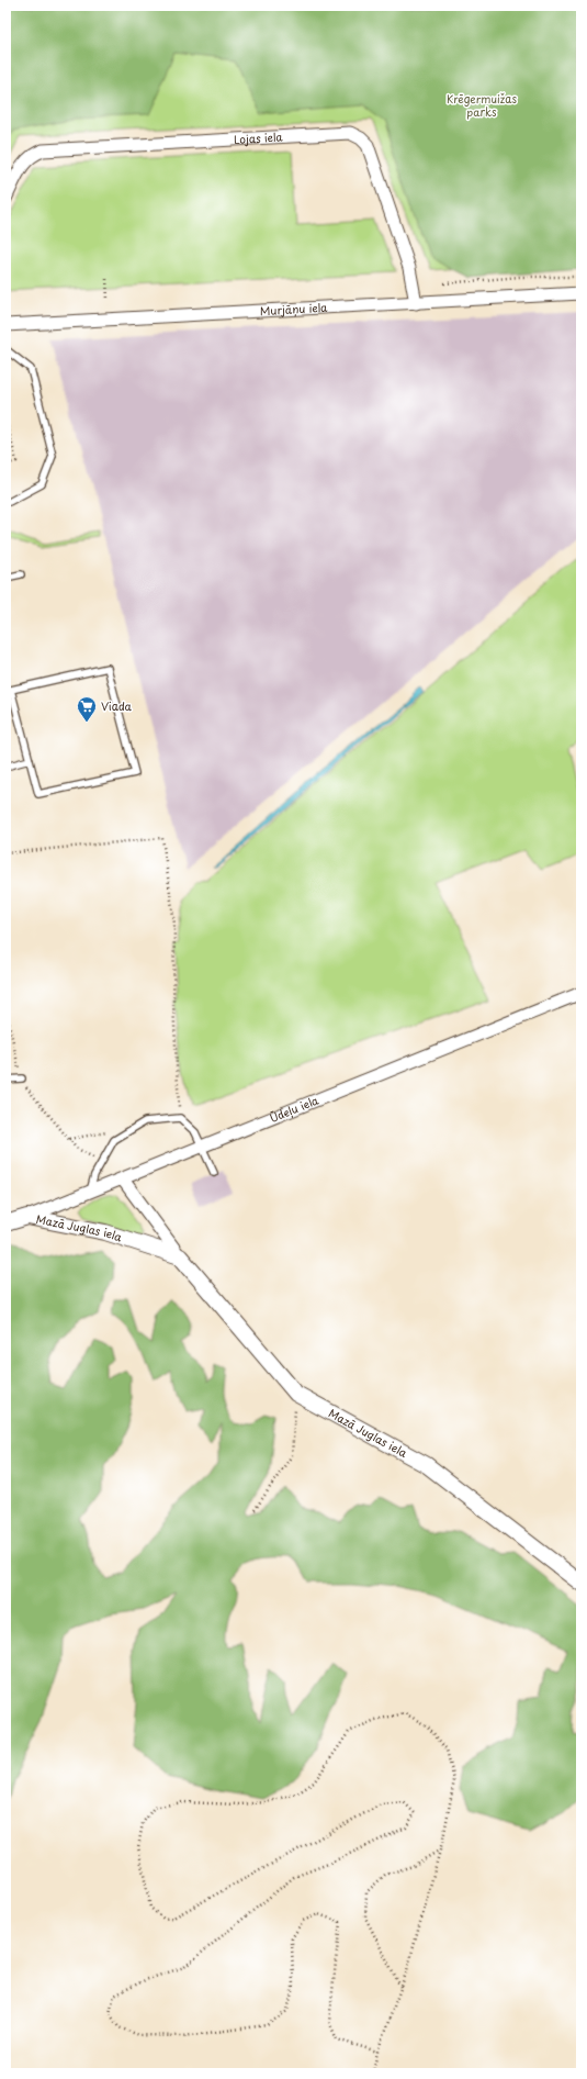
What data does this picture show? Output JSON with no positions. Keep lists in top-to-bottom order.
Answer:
{
  "streets": {
    "street": [
      "Lojas iela",
      "Murjāņu iela",
      "Ūdeļu iela",
      "Mazā Juglas iela"
    ]
  },
  "crossings": [
    ["Lojas iela", "Murjāņu iela"],
    ["Ūdeļu iela", "Mazā Juglas iela"]
  ],
  "parks": ["Krēgermuižas parks"],
  "places": {
    "supermarket": ["Viada"]
  }
}
